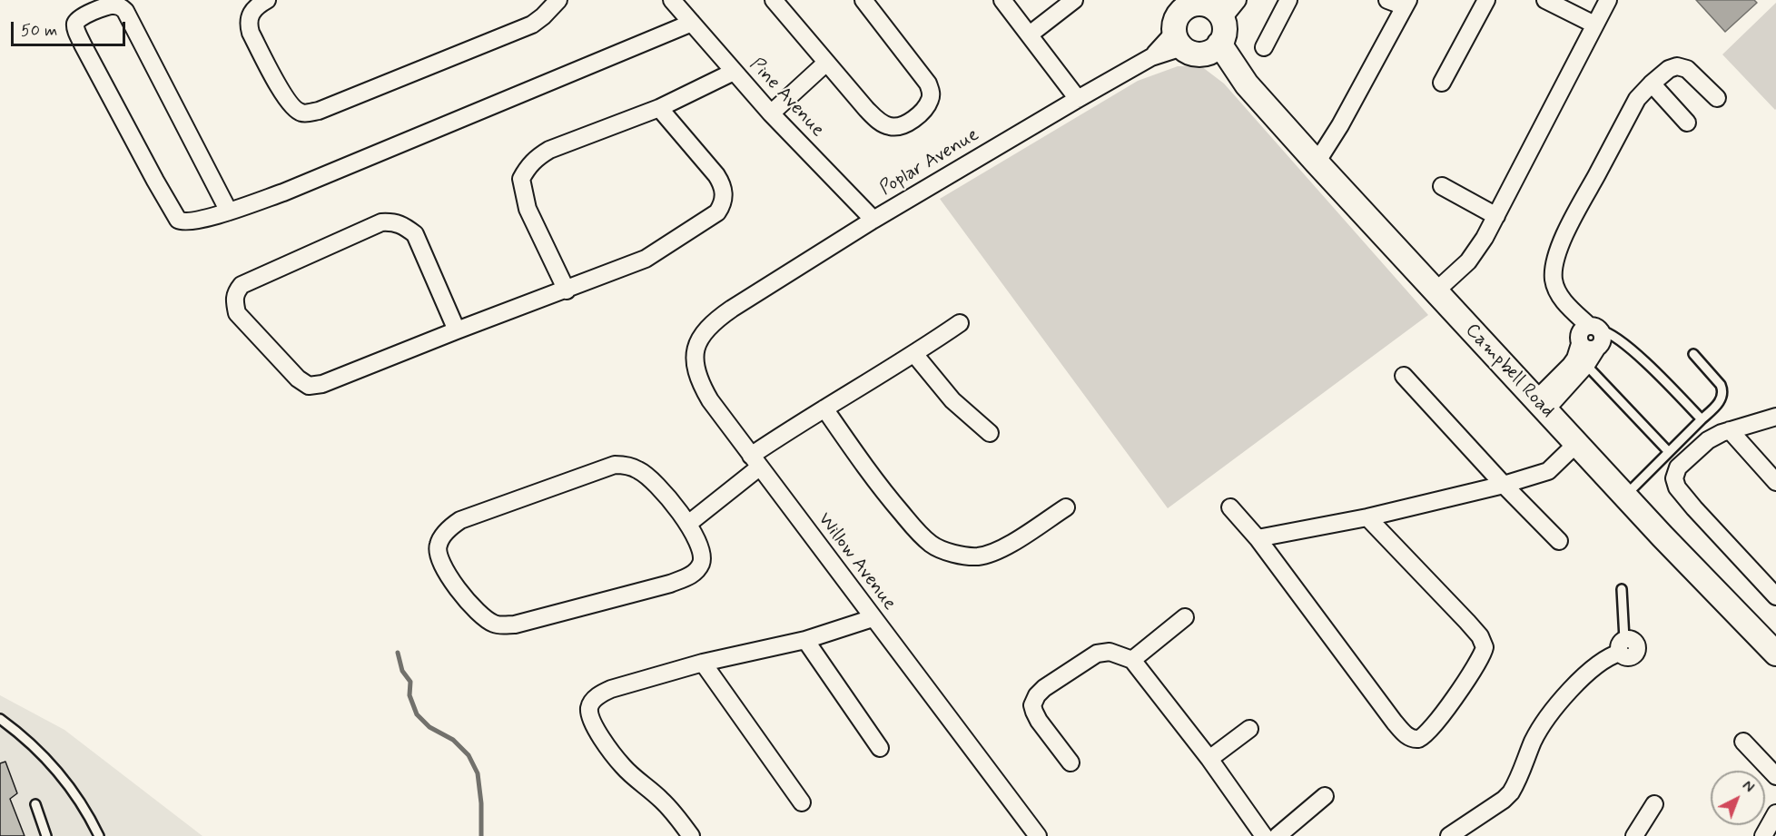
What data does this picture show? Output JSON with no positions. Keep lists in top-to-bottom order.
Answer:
{
  "streets": {
    "street": [
      "Pine Avenue",
      "Poplar Avenue",
      "Campbell Road",
      "Willow Avenue"
    ]
  },
  "crossings": [
    ["Pine Avenue", "Poplar Avenue"],
    ["Poplar Avenue", "Willow Avenue"]
  ],
  "scale_bar": "50 m",
  "north": "top right"
}
